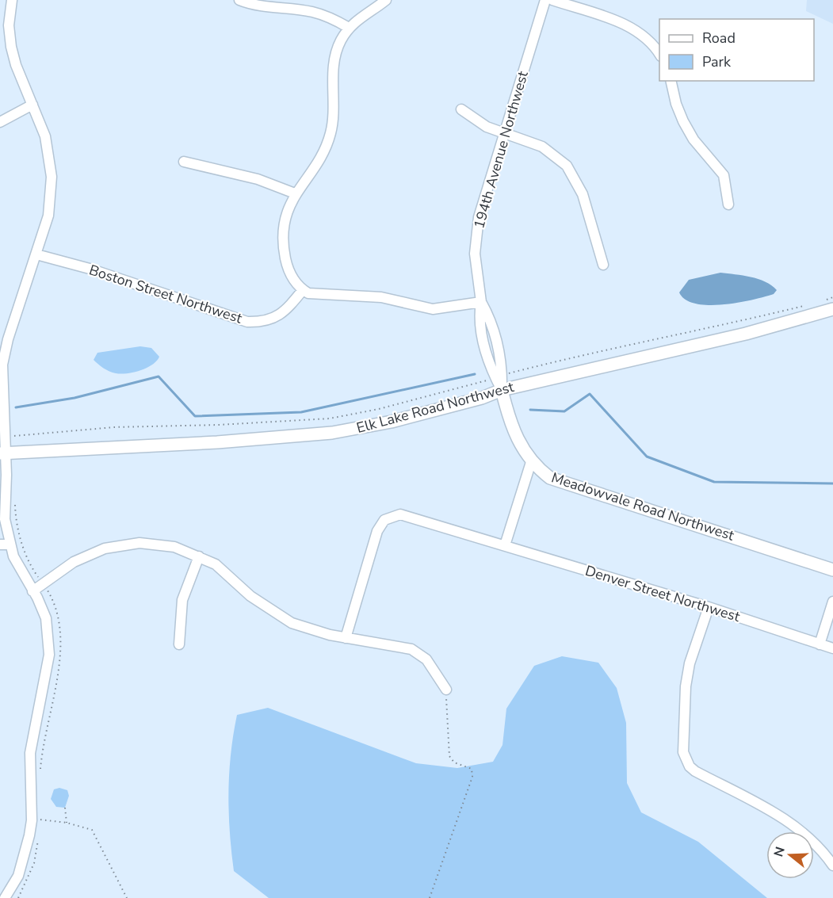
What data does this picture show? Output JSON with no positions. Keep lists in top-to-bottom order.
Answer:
{
  "streets": {
    "street": [
      "194th Avenue Northwest",
      "Boston Street Northwest",
      "Elk Lake Road Northwest",
      "Meadowvale Road Northwest",
      "Denver Street Northwest"
    ]
  },
  "crossings": [
    ["194th Avenue Northwest", "Elk Lake Road Northwest"],
    ["194th Avenue Northwest", "Meadowvale Road Northwest"],
    ["Elk Lake Road Northwest", "Meadowvale Road Northwest"]
  ],
  "legend": ["Road", "Park"],
  "north": "left"
}
